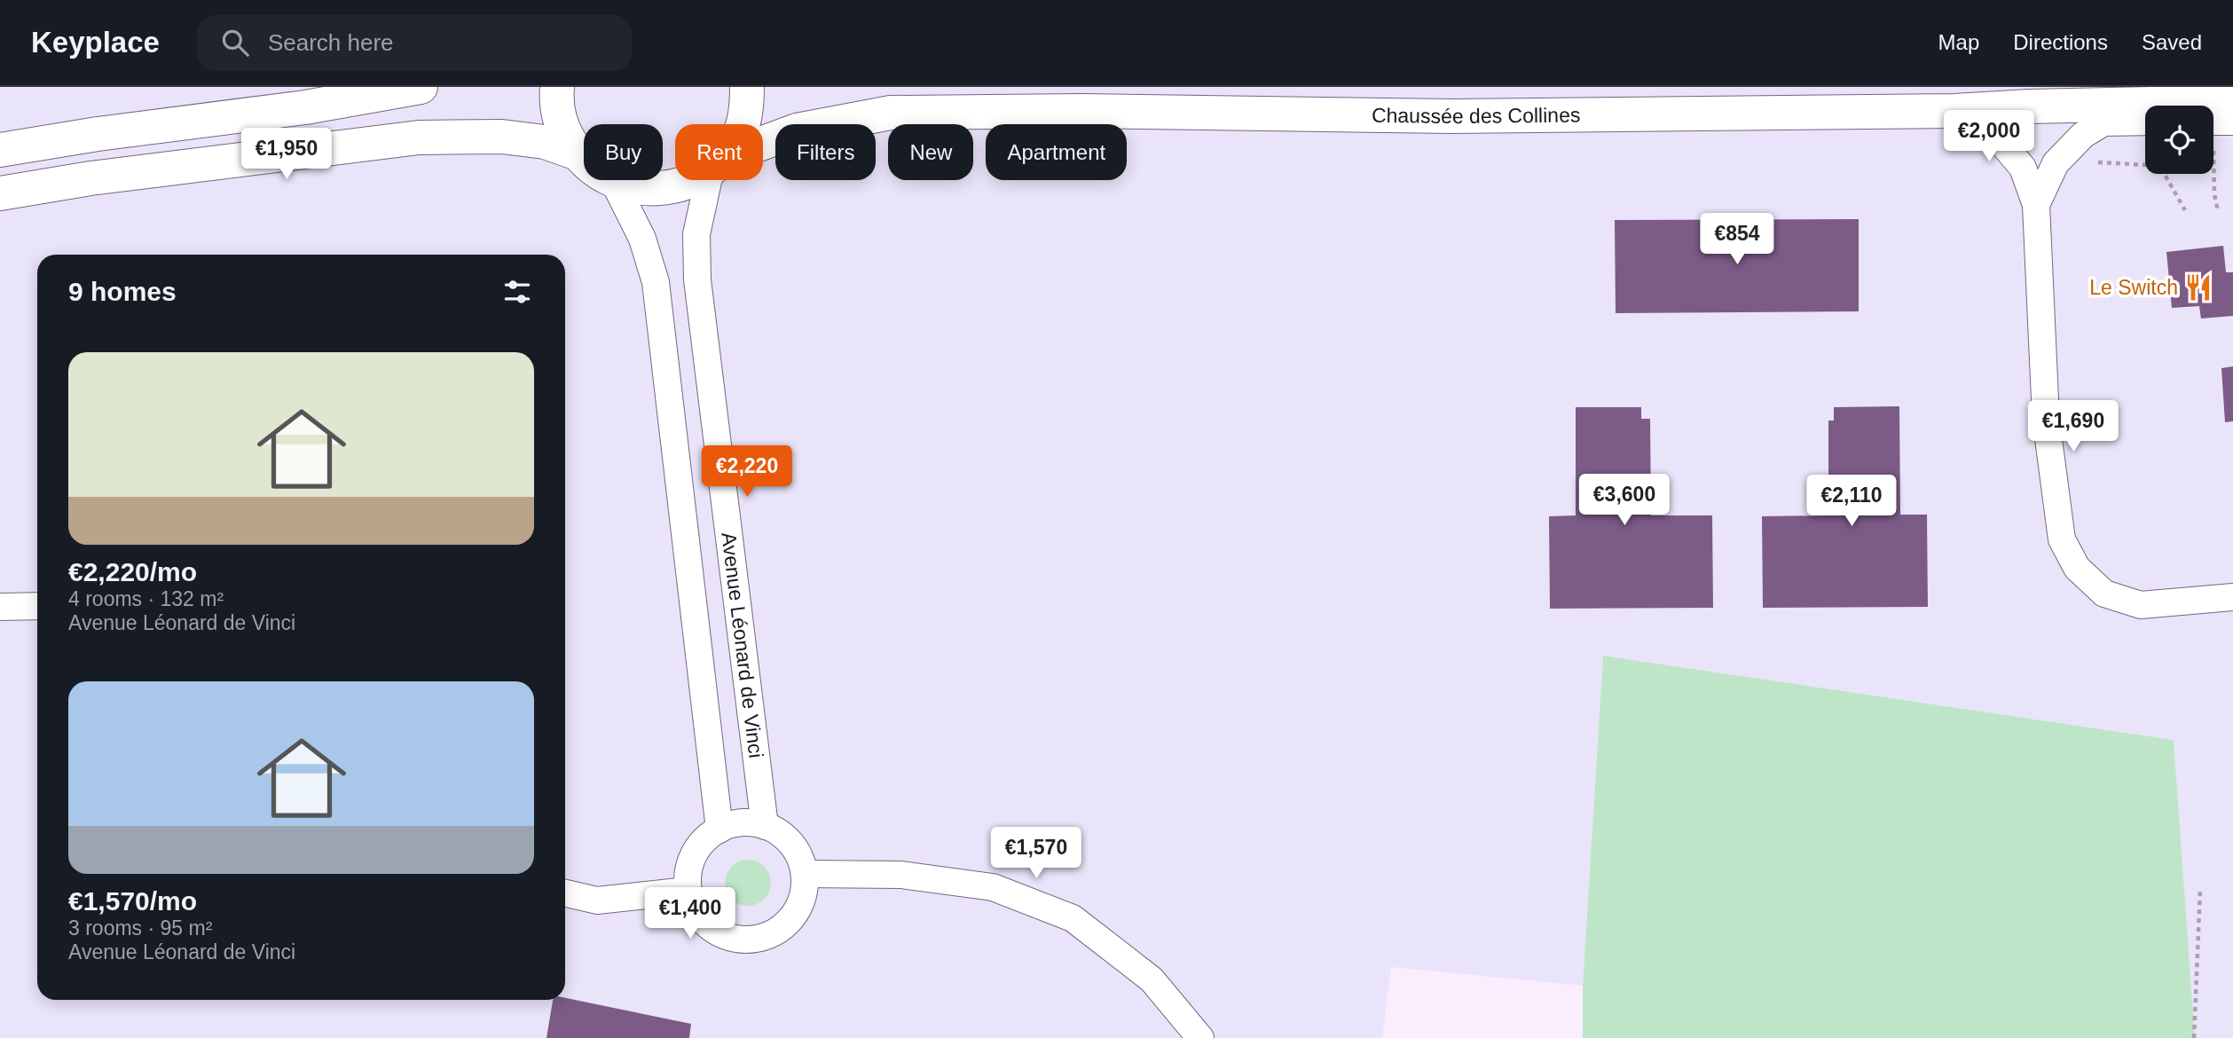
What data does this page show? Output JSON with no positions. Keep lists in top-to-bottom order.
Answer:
{
  "streets": {
    "main road": ["Chaussée des Collines"],
    "street": ["Avenue Léonard de Vinci"]
  },
  "places": {
    "restaurant": ["Le Switch"]
  },
  "page": {
    "header": "Keyplace",
    "search": "Search here",
    "nav": ["Map", "Directions", "Saved"],
    "price": [
      "€2,000",
      "€1,950",
      "€854",
      "€1,690",
      "€2,220",
      "€3,600",
      "€2,110",
      "€1,570",
      "€1,400"
    ],
    "chip": [
      "Buy",
      "Rent",
      "Filters",
      "New",
      "Apartment"
    ],
    "heading": "9 homes",
    "list": [
      {
        "name": "€2,220/mo",
        "note": "4 rooms · 132 m² · Avenue Léonard de Vinci"
      },
      {
        "name": "€1,570/mo",
        "note": "3 rooms · 95 m² · Avenue Léonard de Vinci"
      }
    ]
  }
}
